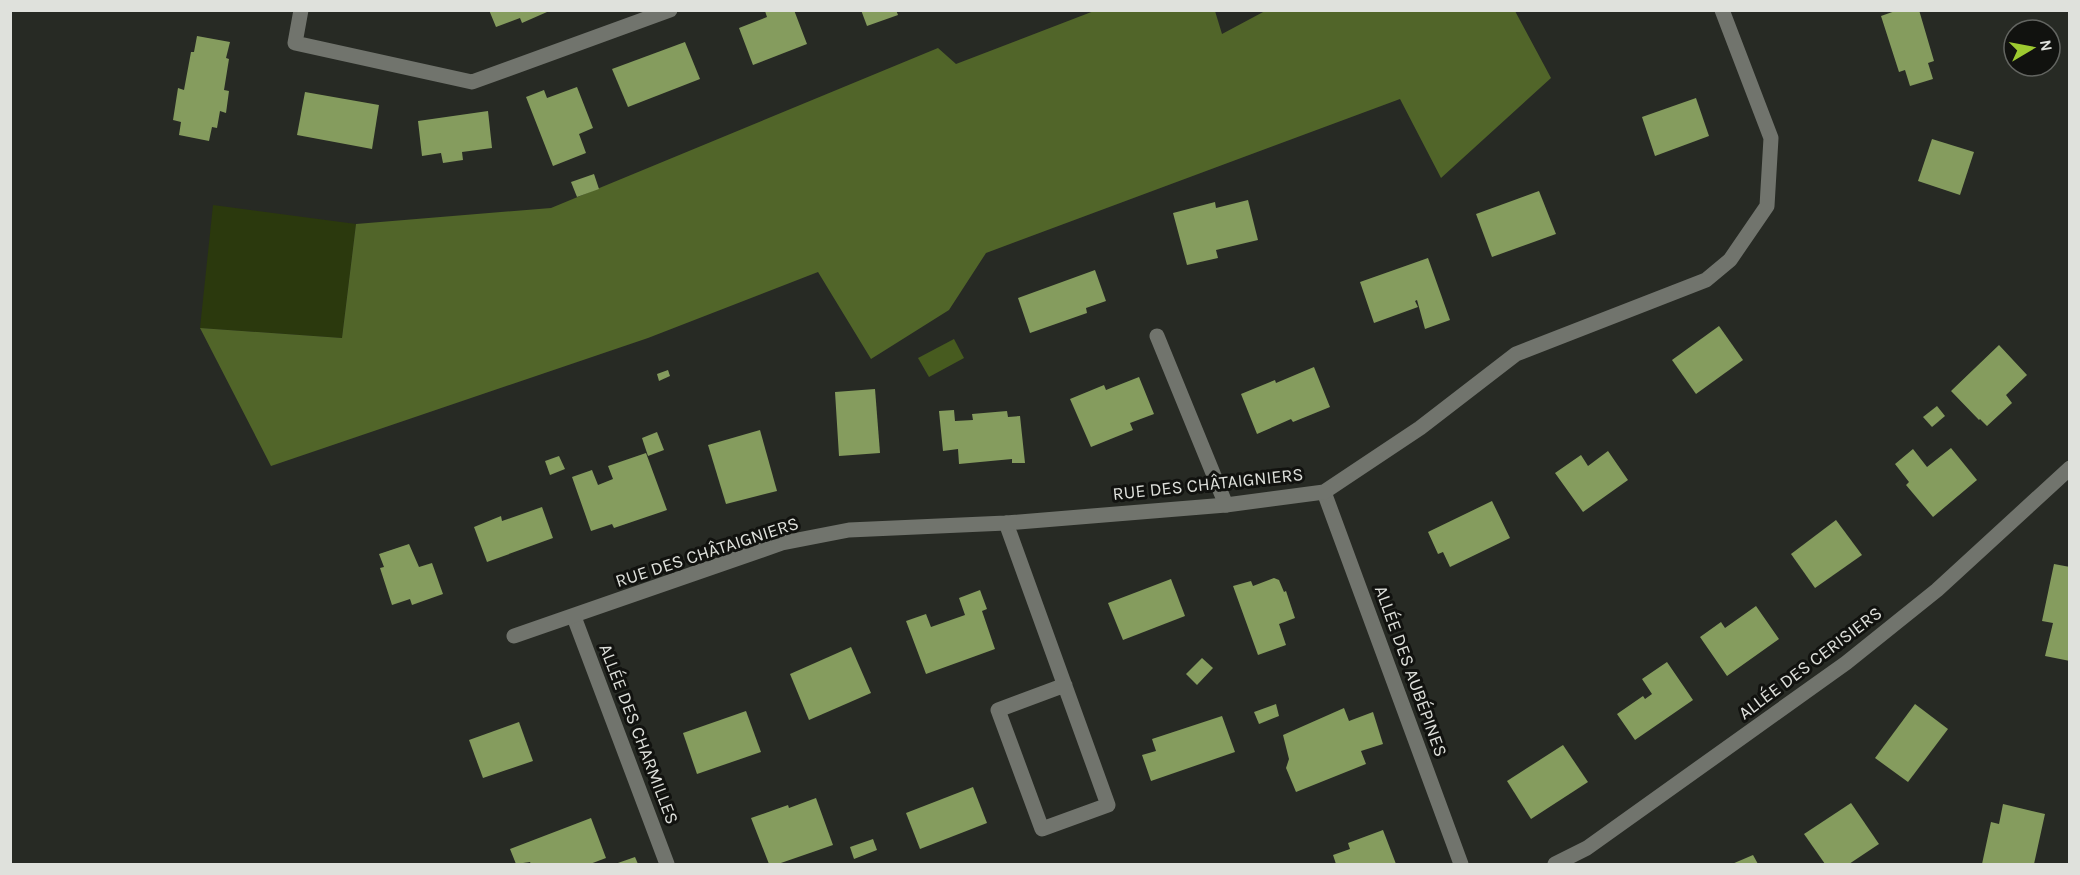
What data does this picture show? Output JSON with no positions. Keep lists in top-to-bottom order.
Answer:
{
  "streets": {
    "street": [
      "RUE DES CHÂTAIGNIERS",
      "ALLÉE DES CERISIERS",
      "ALLÉE DES AUBÉPINES",
      "ALLÉE DES CHARMILLES"
    ]
  },
  "crossings": [
    ["RUE DES CHÂTAIGNIERS", "ALLÉE DES AUBÉPINES"],
    ["RUE DES CHÂTAIGNIERS", "ALLÉE DES CHARMILLES"]
  ],
  "north": "right"
}
